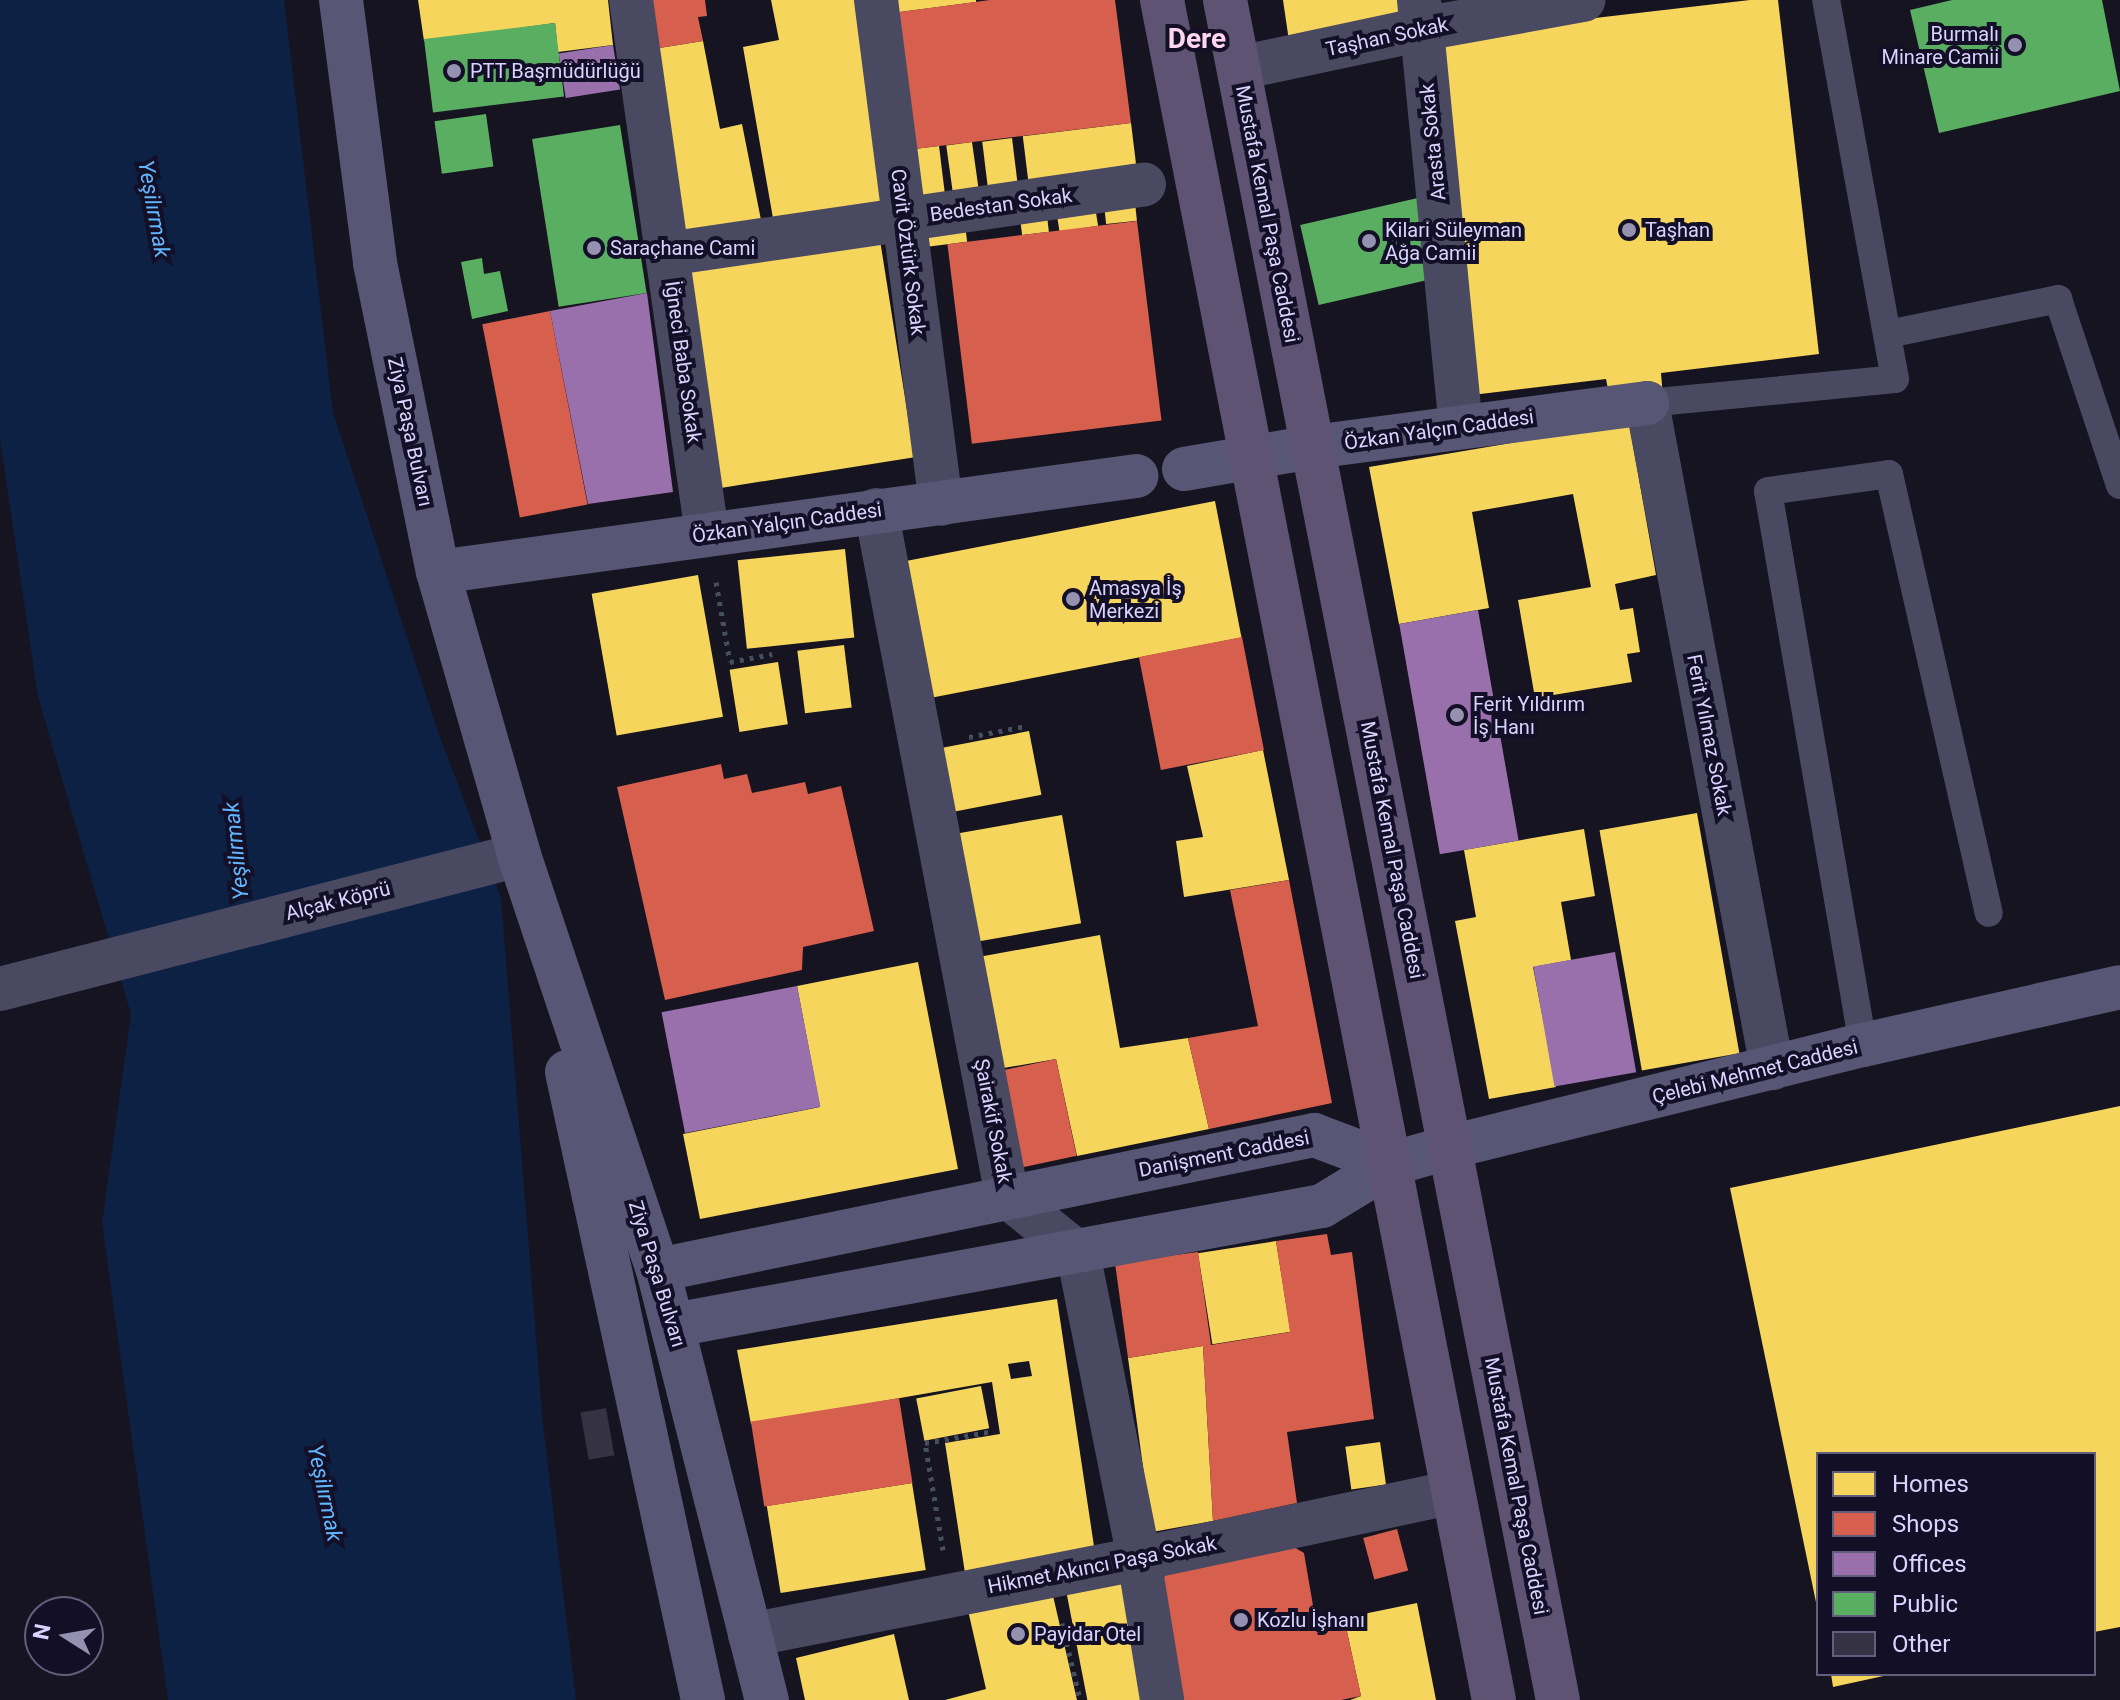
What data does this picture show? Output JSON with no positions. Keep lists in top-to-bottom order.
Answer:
{
  "streets": {
    "main road": ["Mustafa Kemal Paşa Caddesi"],
    "street": [
      "Taşhan Sokak",
      "Arasta Sokak",
      "Bedestan Sokak",
      "Cavit Öztürk Sokak",
      "İğneci Baba Sokak",
      "Özkan Yalçın Caddesi",
      "Ziya Paşa Bulvarı",
      "Ferit Yılmaz Sokak",
      "Alçak Köprü",
      "Çelebi Mehmet Caddesi",
      "Şairakif Sokak",
      "Danişment Caddesi",
      "Hikmet Akıncı Paşa Sokak"
    ]
  },
  "crossings": [
    ["Taşhan Sokak", "Arasta Sokak"],
    ["Taşhan Sokak", "Mustafa Kemal Paşa Caddesi"],
    ["Arasta Sokak", "Özkan Yalçın Caddesi"],
    ["Bedestan Sokak", "Cavit Öztürk Sokak"],
    ["Bedestan Sokak", "İğneci Baba Sokak"],
    ["Mustafa Kemal Paşa Caddesi", "Özkan Yalçın Caddesi"],
    ["Mustafa Kemal Paşa Caddesi", "Çelebi Mehmet Caddesi"],
    ["Cavit Öztürk Sokak", "Özkan Yalçın Caddesi"],
    ["İğneci Baba Sokak", "Özkan Yalçın Caddesi"],
    ["Özkan Yalçın Caddesi", "Ziya Paşa Bulvarı"],
    ["Özkan Yalçın Caddesi", "Ferit Yılmaz Sokak"],
    ["Özkan Yalçın Caddesi", "Şairakif Sokak"],
    ["Ziya Paşa Bulvarı", "Alçak Köprü"],
    ["Ziya Paşa Bulvarı", "Danişment Caddesi"],
    ["Ziya Paşa Bulvarı", "Hikmet Akıncı Paşa Sokak"],
    ["Ferit Yılmaz Sokak", "Çelebi Mehmet Caddesi"],
    ["Çelebi Mehmet Caddesi", "Danişment Caddesi"],
    ["Şairakif Sokak", "Danişment Caddesi"]
  ],
  "districts": ["Dere"],
  "water": ["Yeşilırmak"],
  "places": [
    "Burmalı Minare Camii",
    "PTT Başmüdürlüğü",
    "Taşhan",
    "Kilari Süleyman Ağa Camii",
    "Saraçhane Cami",
    "Amasya İş Merkezi",
    "Ferit Yıldırım İş Hanı",
    "Kozlu İşhanı",
    "Payidar Otel"
  ],
  "legend": [
    "Homes",
    "Shops",
    "Offices",
    "Public",
    "Other"
  ],
  "north": "left"
}
